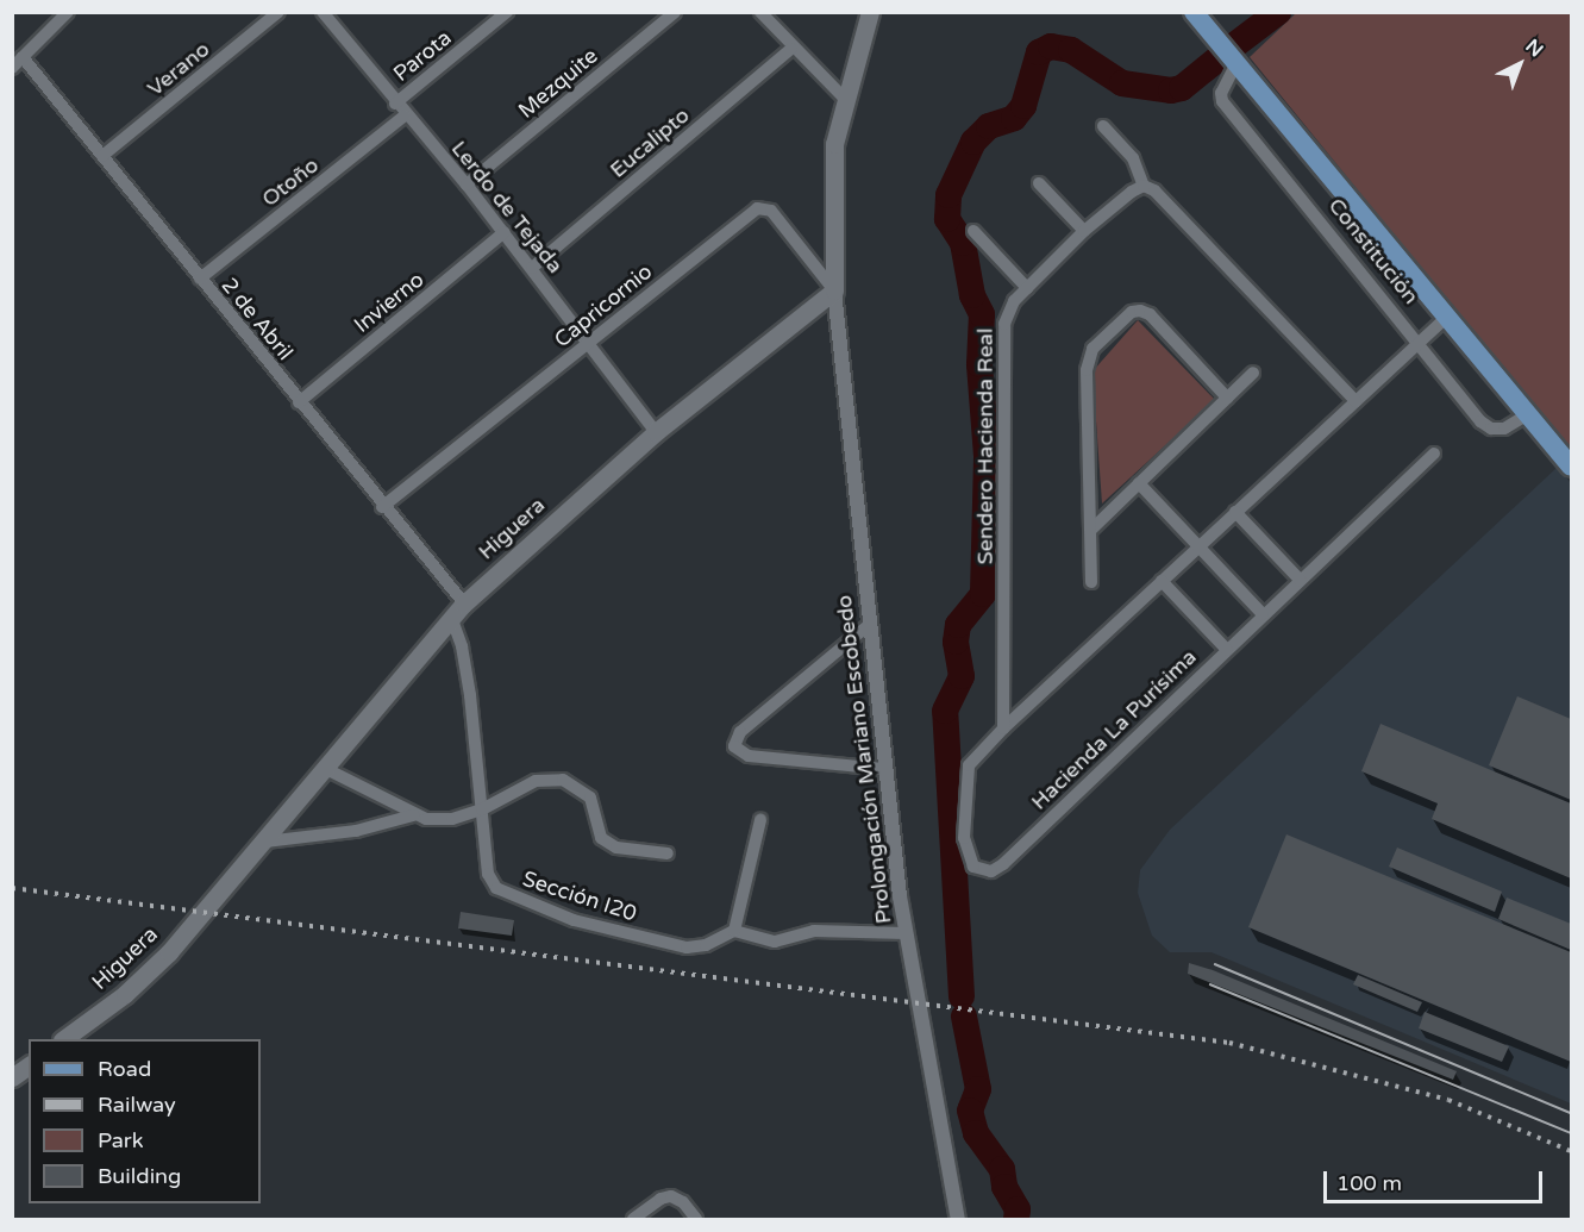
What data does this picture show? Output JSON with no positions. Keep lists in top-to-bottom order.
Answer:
{
  "streets": {
    "main road": ["Constitución", "Higuera"],
    "street": [
      "Parota",
      "Verano",
      "Mezquite",
      "Eucalipto",
      "Otoño",
      "Lerdo de Tejada",
      "Invierno",
      "Capricornio",
      "2 de Abril",
      "Sendero Hacienda Real",
      "Hacienda La Purísima",
      "Prolongación Mariano Escobedo",
      "Sección I20"
    ]
  },
  "crossings": [
    ["Parota", "Lerdo de Tejada"],
    ["Verano", "2 de Abril"],
    ["Mezquite", "Lerdo de Tejada"],
    ["Eucalipto", "Lerdo de Tejada"],
    ["Otoño", "Lerdo de Tejada"],
    ["Otoño", "2 de Abril"],
    ["Lerdo de Tejada", "Invierno"],
    ["Lerdo de Tejada", "Capricornio"],
    ["Lerdo de Tejada", "Higuera"],
    ["Invierno", "2 de Abril"],
    ["Capricornio", "2 de Abril"],
    ["Capricornio", "Higuera"],
    ["Capricornio", "Prolongación Mariano Escobedo"],
    ["2 de Abril", "Higuera"],
    ["Sendero Hacienda Real", "Hacienda La Purísima"],
    ["Higuera", "Prolongación Mariano Escobedo"],
    ["Higuera", "Sección I20"]
  ],
  "legend": [
    "Road",
    "Railway",
    "Park",
    "Building"
  ],
  "scale_bar": "100 m",
  "north": "top right"
}
